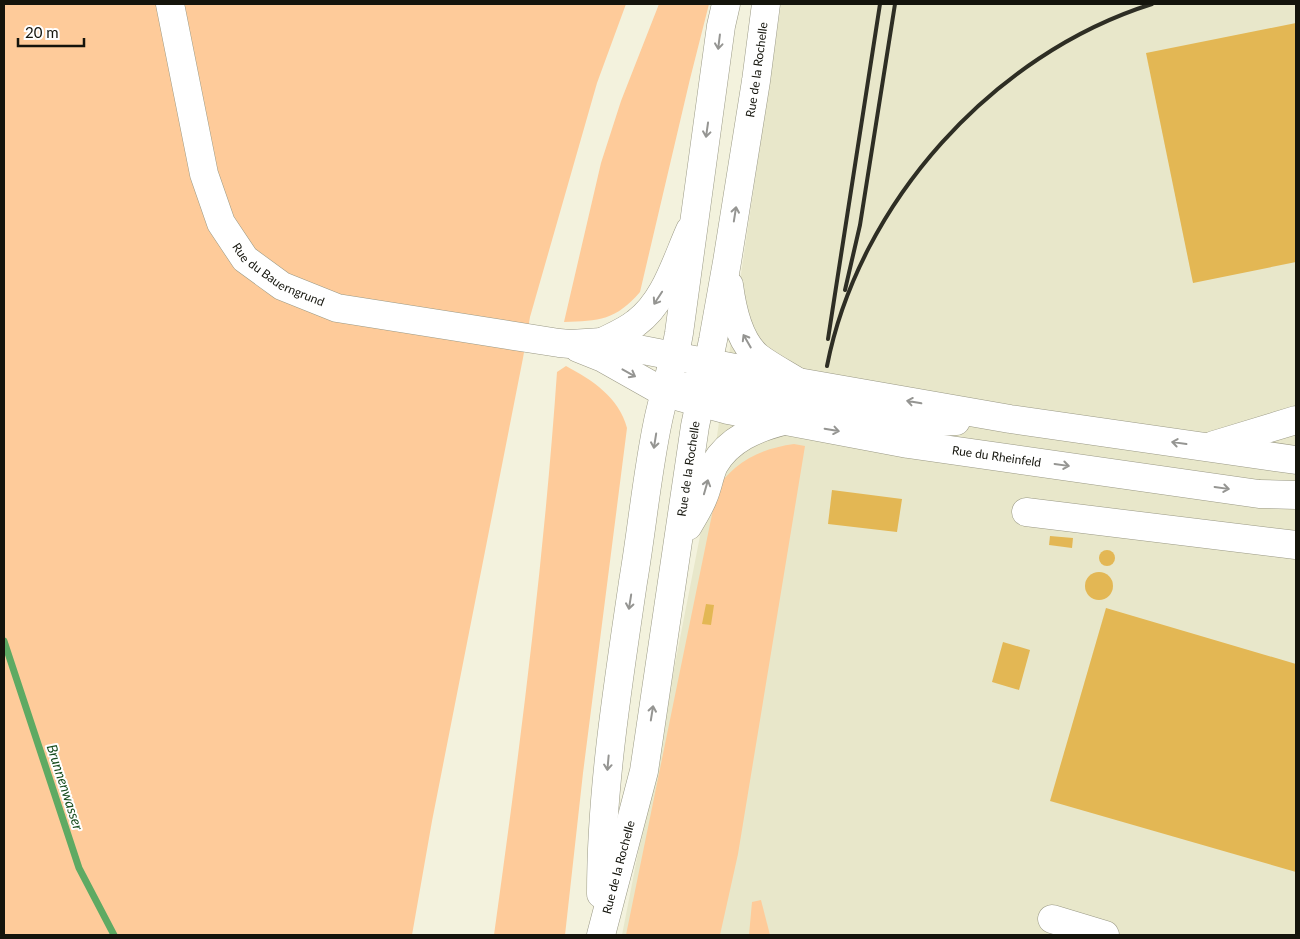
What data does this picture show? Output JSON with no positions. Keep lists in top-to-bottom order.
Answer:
{
  "streets": {
    "street": ["Rue de la Rochelle", "Rue du Bauerngrund", "Rue du Rheinfeld"]
  },
  "crossings": [
    ["Rue de la Rochelle", "Rue du Bauerngrund"],
    ["Rue de la Rochelle", "Rue du Rheinfeld"],
    ["Rue du Bauerngrund", "Rue du Rheinfeld"]
  ],
  "water": ["Brunnenwasser"],
  "scale_bar": "20 m"
}
